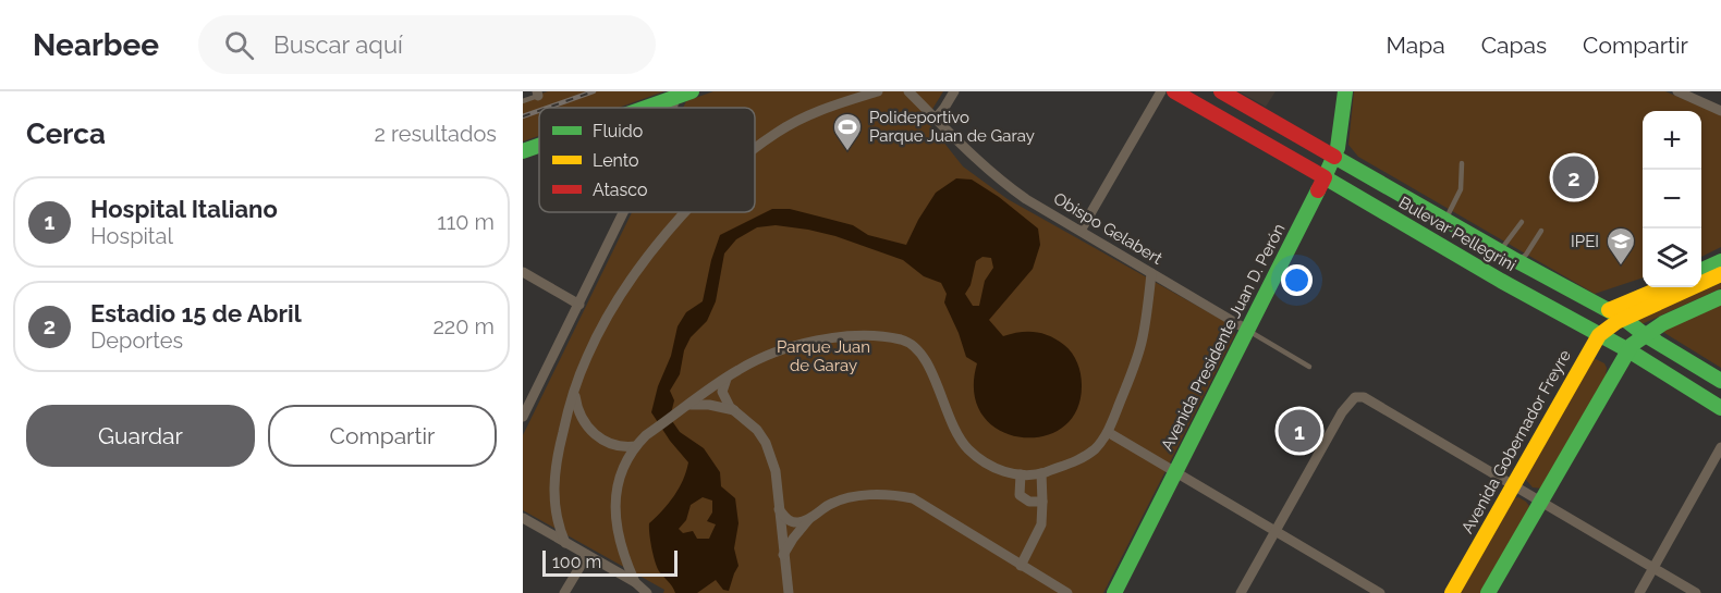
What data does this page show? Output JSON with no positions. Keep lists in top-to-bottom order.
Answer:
{
  "streets": {
    "main road": ["Bulevar Pellegrini", "Avenida Presidente Juan D. Perón", "Avenida Gobernador Freyre"],
    "street": ["Obispo Gelabert"]
  },
  "crossings": [
    ["Obispo Gelabert", "Avenida Presidente Juan D. Perón"],
    ["Bulevar Pellegrini", "Avenida Presidente Juan D. Perón"],
    ["Bulevar Pellegrini", "Avenida Gobernador Freyre"]
  ],
  "parks": ["Parque Juan de Garay"],
  "places": {
    "sports": ["Polideportivo Parque Juan de Garay"],
    "school or university": ["IPEI"]
  },
  "legend": ["Fluido", "Lento", "Atasco"],
  "scale_bar": "100 m",
  "page": {
    "header": "Nearbee",
    "search": "Buscar aquí",
    "nav": ["Mapa", "Capas", "Compartir"],
    "heading": ["Cerca", "2 resultados"],
    "map_buttons": ["+", "−"],
    "pins": ["2", "1"],
    "list": [
      {
        "mark": "1",
        "name": "Hospital Italiano",
        "note": "Hospital",
        "value": "110 m"
      },
      {
        "mark": "2",
        "name": "Estadio 15 de Abril",
        "note": "Deportes",
        "value": "220 m"
      }
    ],
    "buttons": ["Guardar", "Compartir"],
    "scale": "100 m"
  }
}
